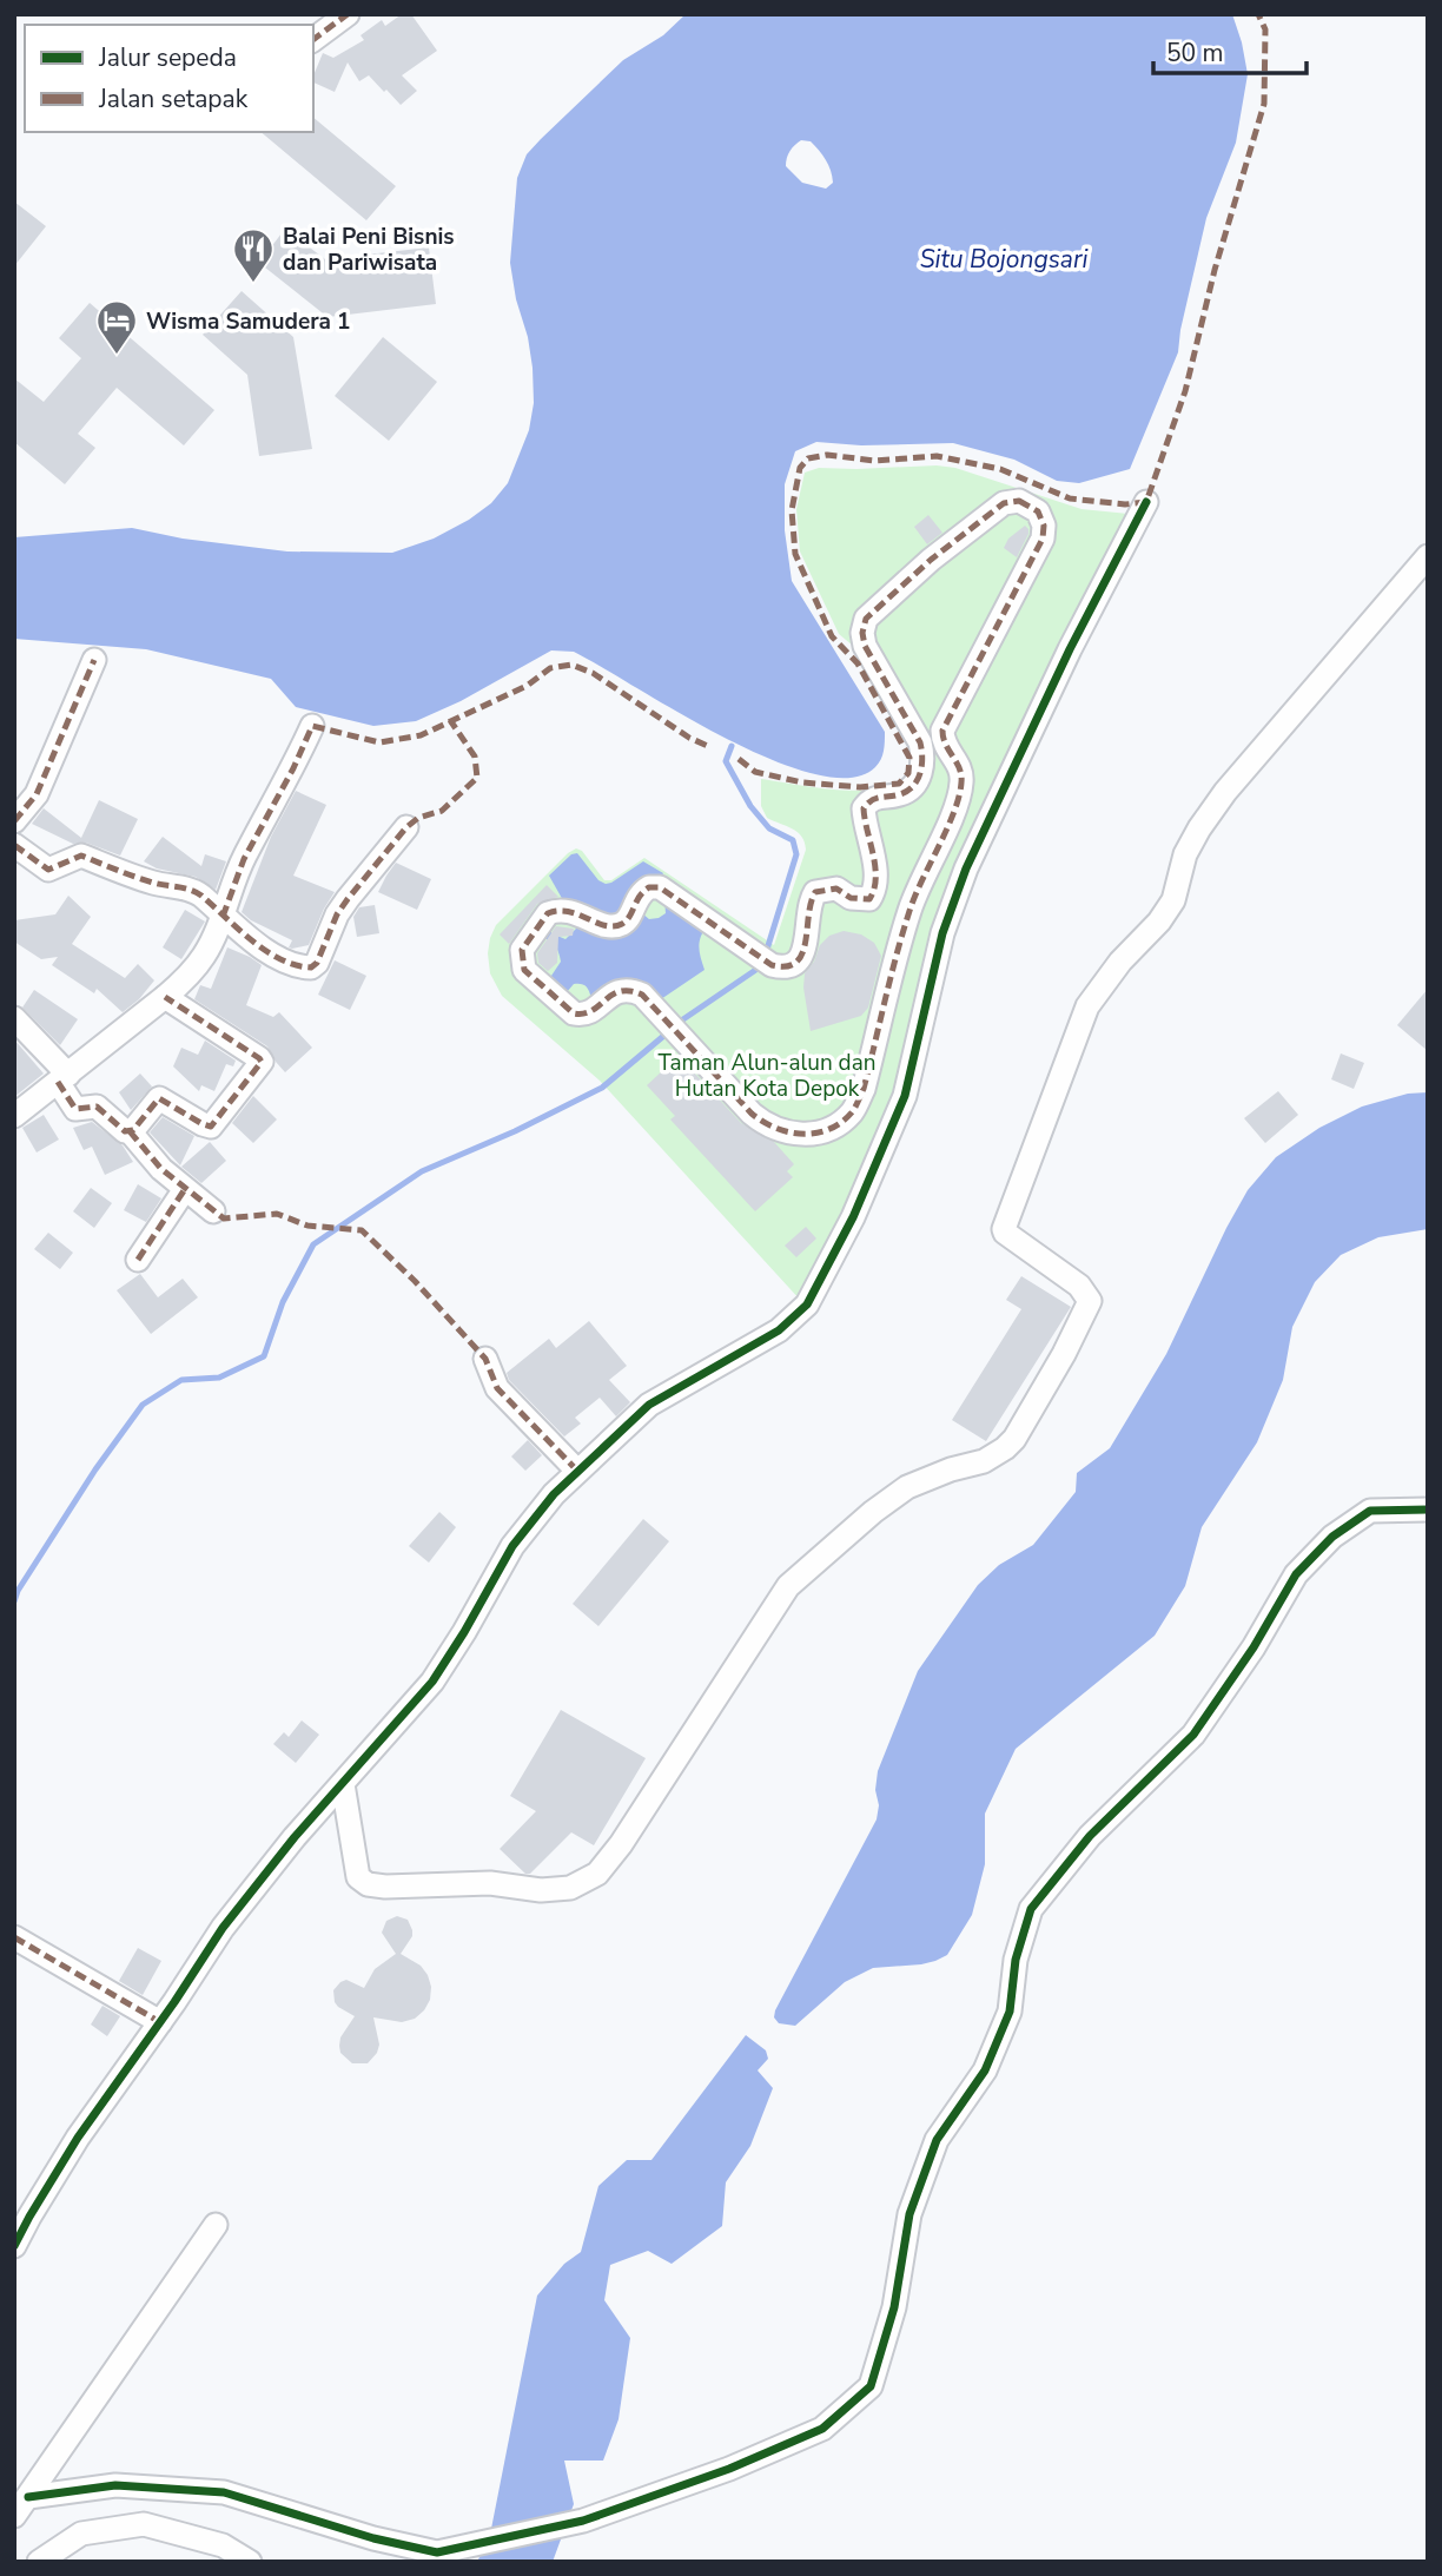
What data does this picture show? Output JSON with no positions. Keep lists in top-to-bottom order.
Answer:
{
  "water": ["Situ Bojongsari"],
  "parks": ["Taman Alun-alun dan Hutan Kota Depok"],
  "places": {
    "restaurant": ["Balai Peni Bisnis dan Pariwisata"],
    "hotel": ["Wisma Samudera 1"]
  },
  "legend": ["Jalur sepeda", "Jalan setapak"],
  "scale_bar": "50 m"
}
